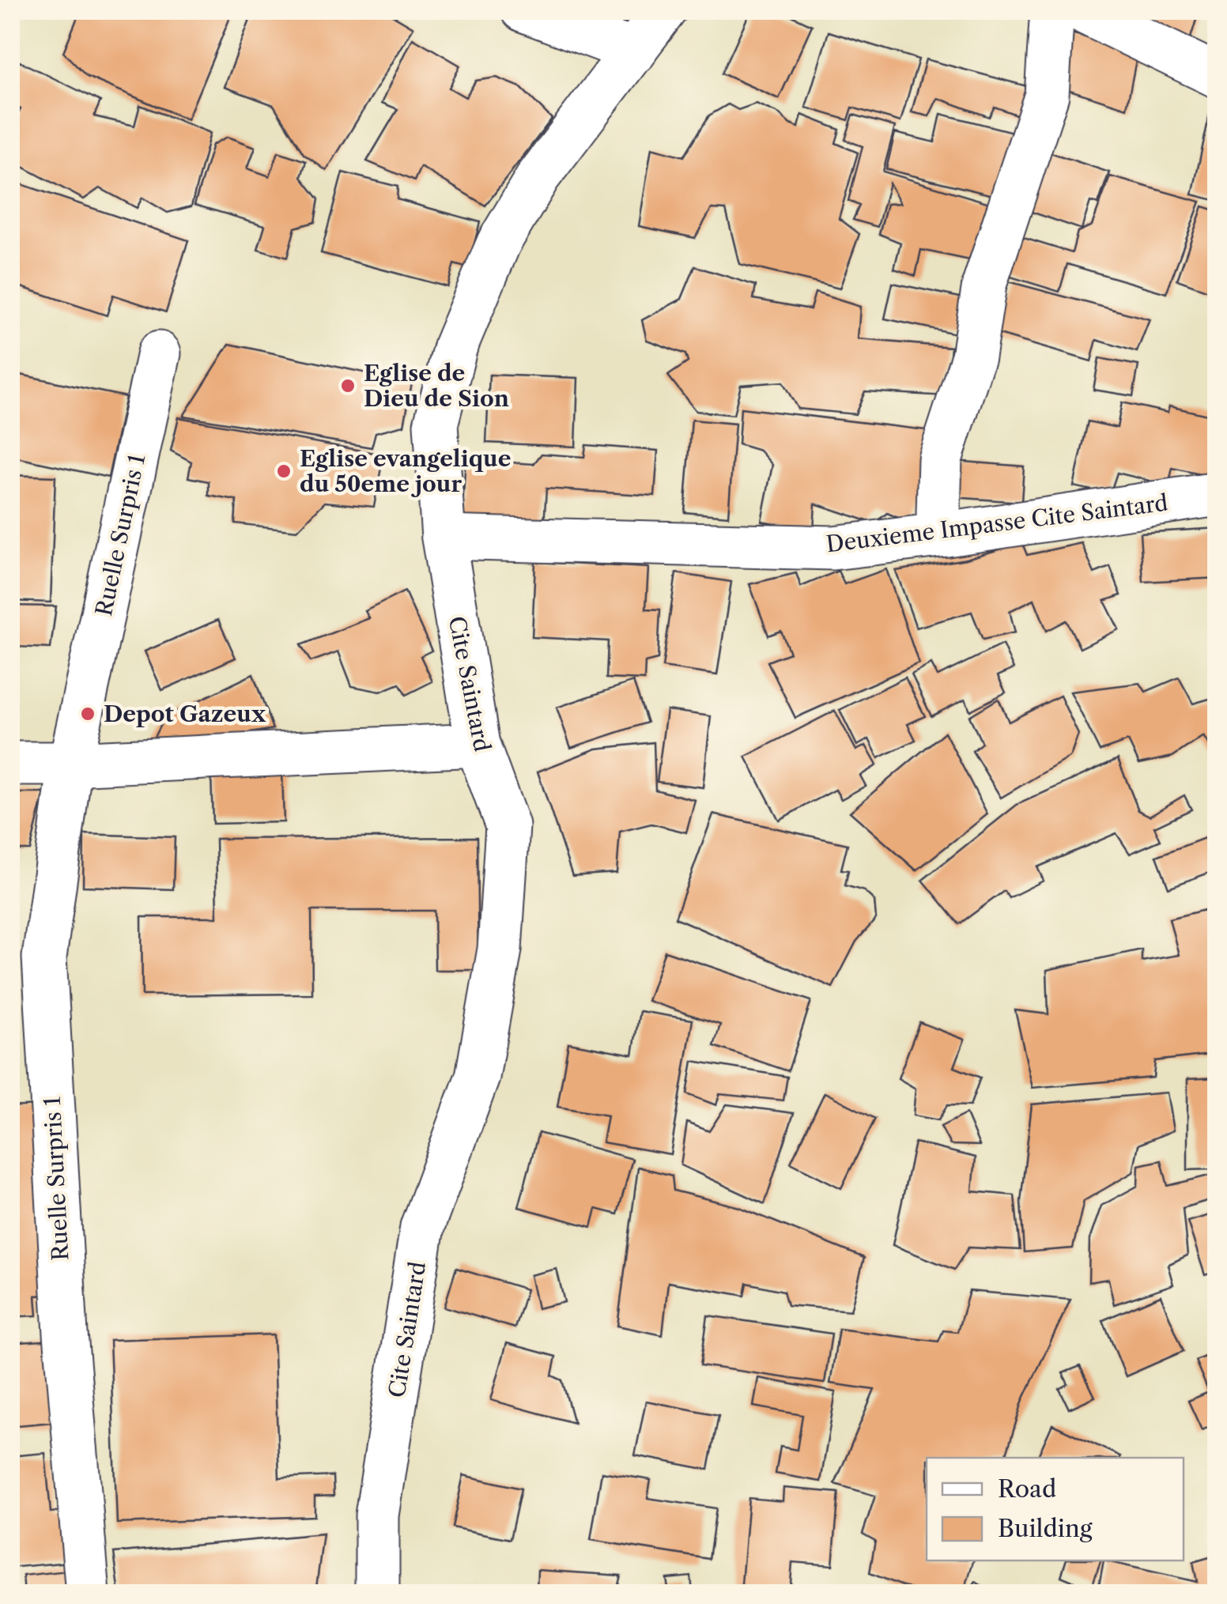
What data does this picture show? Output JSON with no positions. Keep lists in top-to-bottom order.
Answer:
{
  "streets": {
    "street": ["Deuxieme Impasse Cite Saintard", "Ruelle Surpris 1", "Cite Saintard"]
  },
  "crossings": [
    ["Deuxieme Impasse Cite Saintard", "Cite Saintard"]
  ],
  "places": ["Eglise de Dieu de Sion", "Eglise evangelique du 50eme jour", "Depot Gazeux"],
  "legend": ["Road", "Building"]
}
